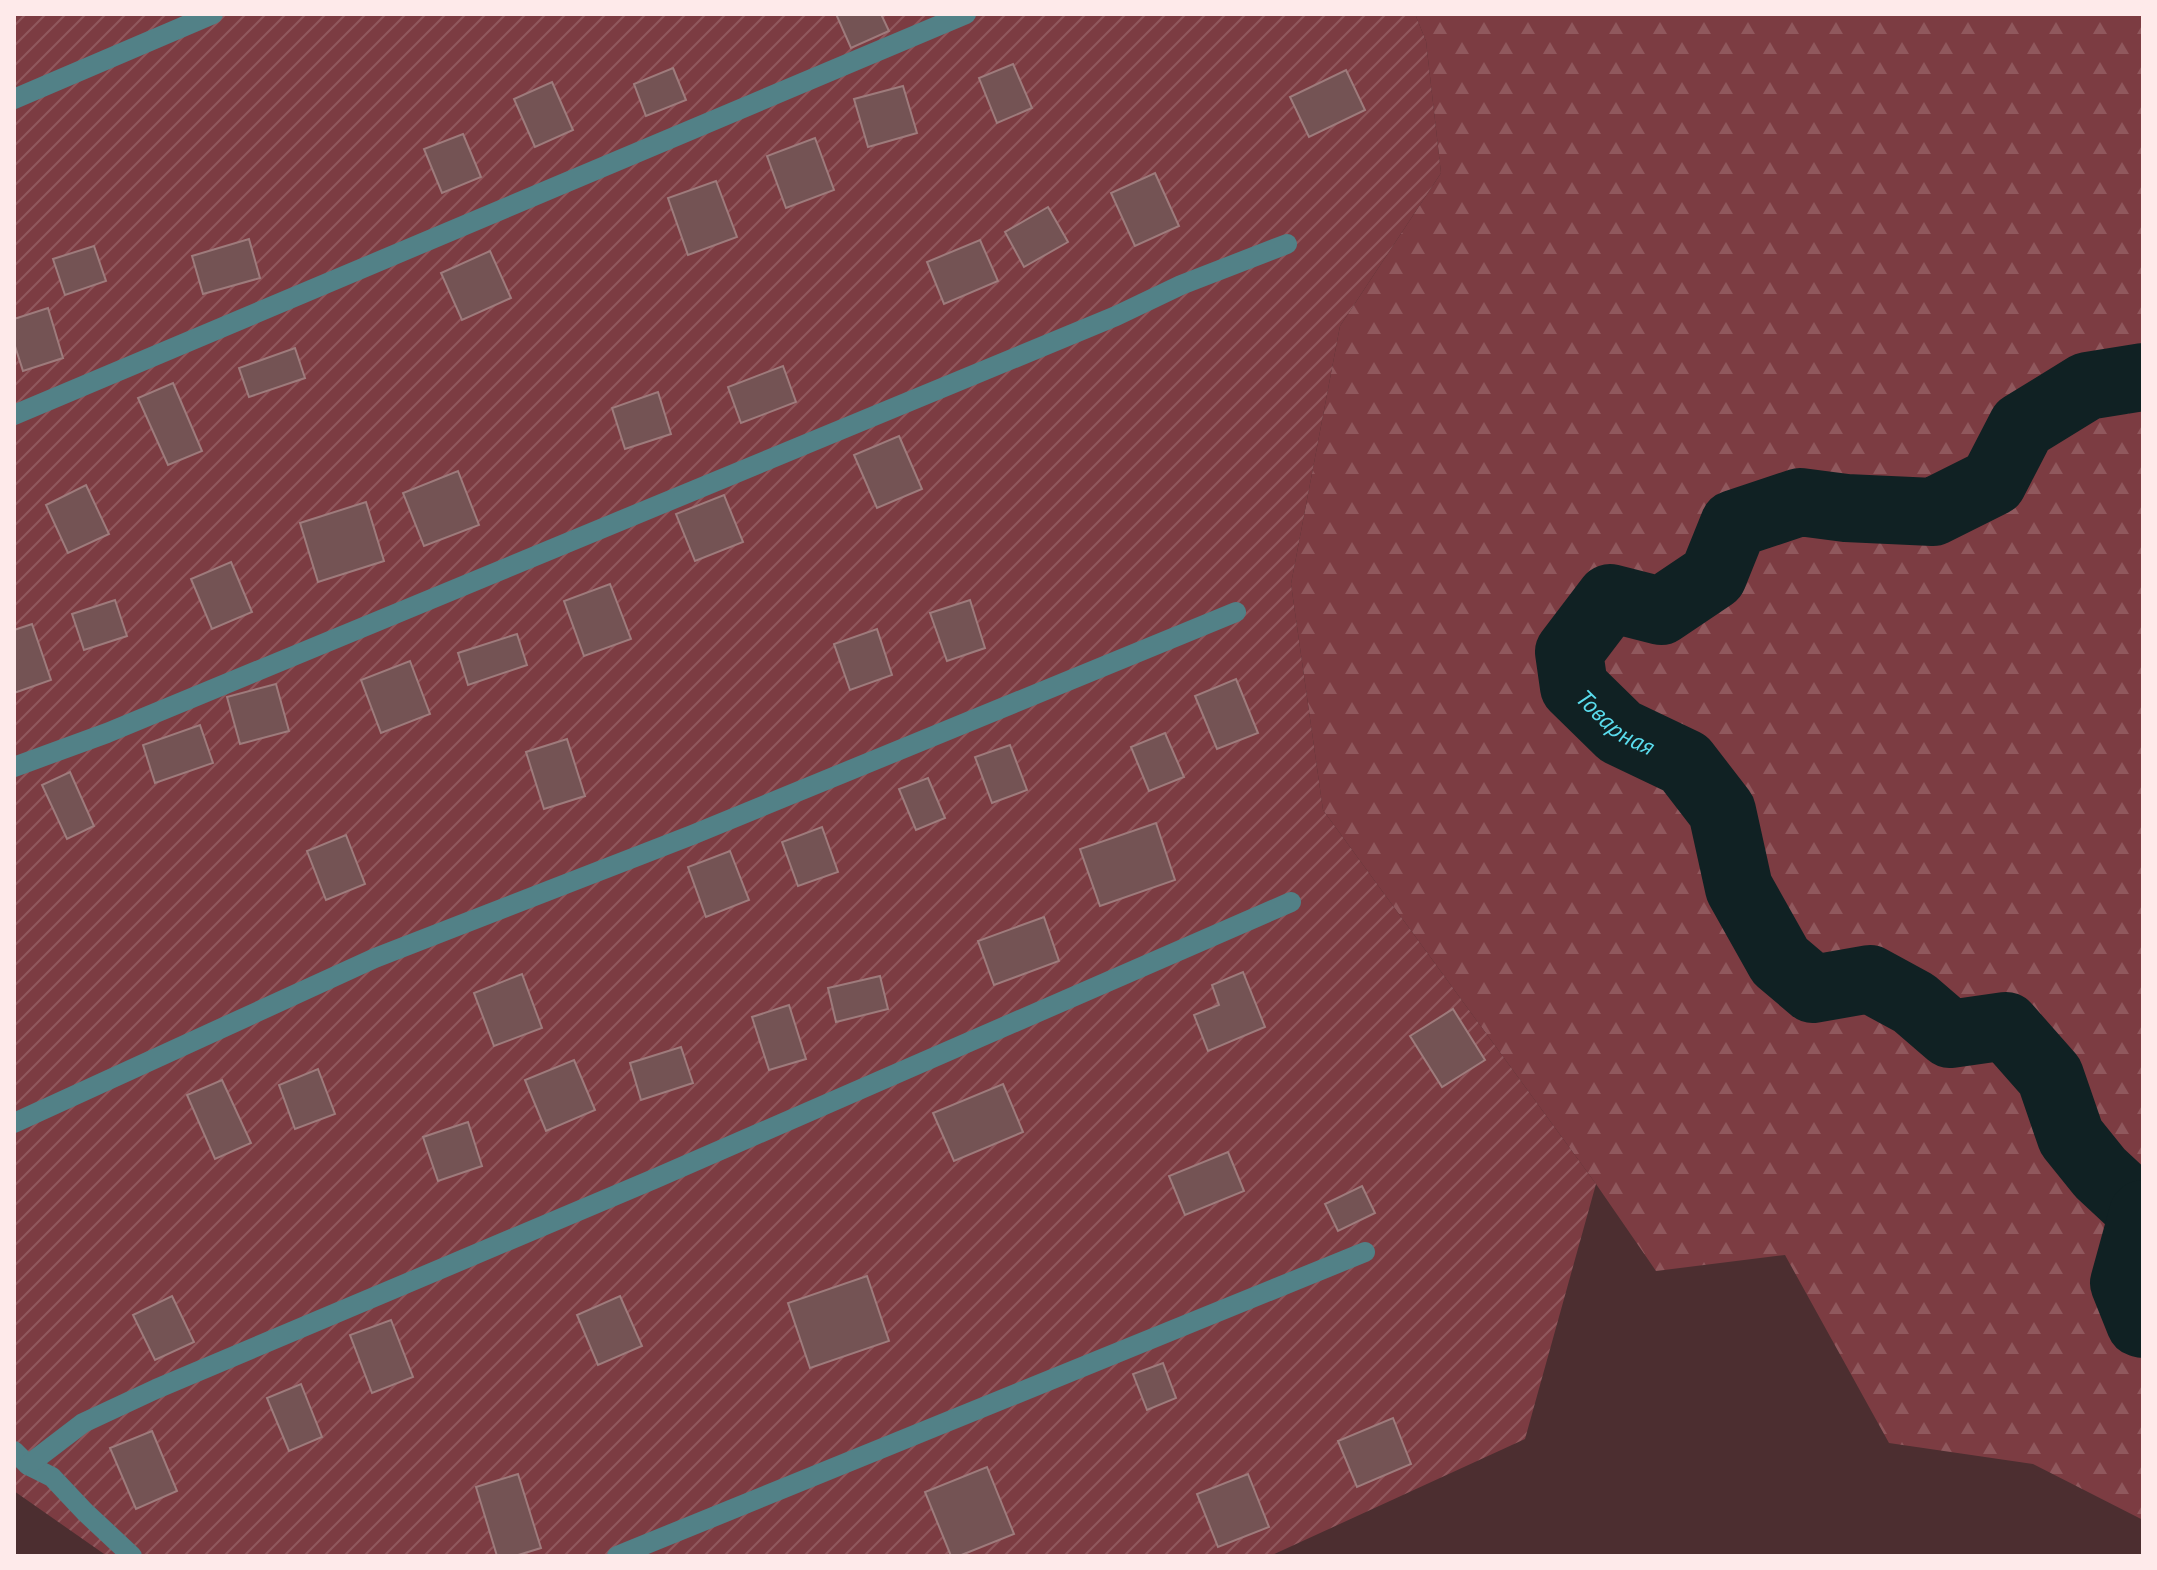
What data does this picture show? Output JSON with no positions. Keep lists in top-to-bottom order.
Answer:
{
  "water": ["Товарная"]
}
